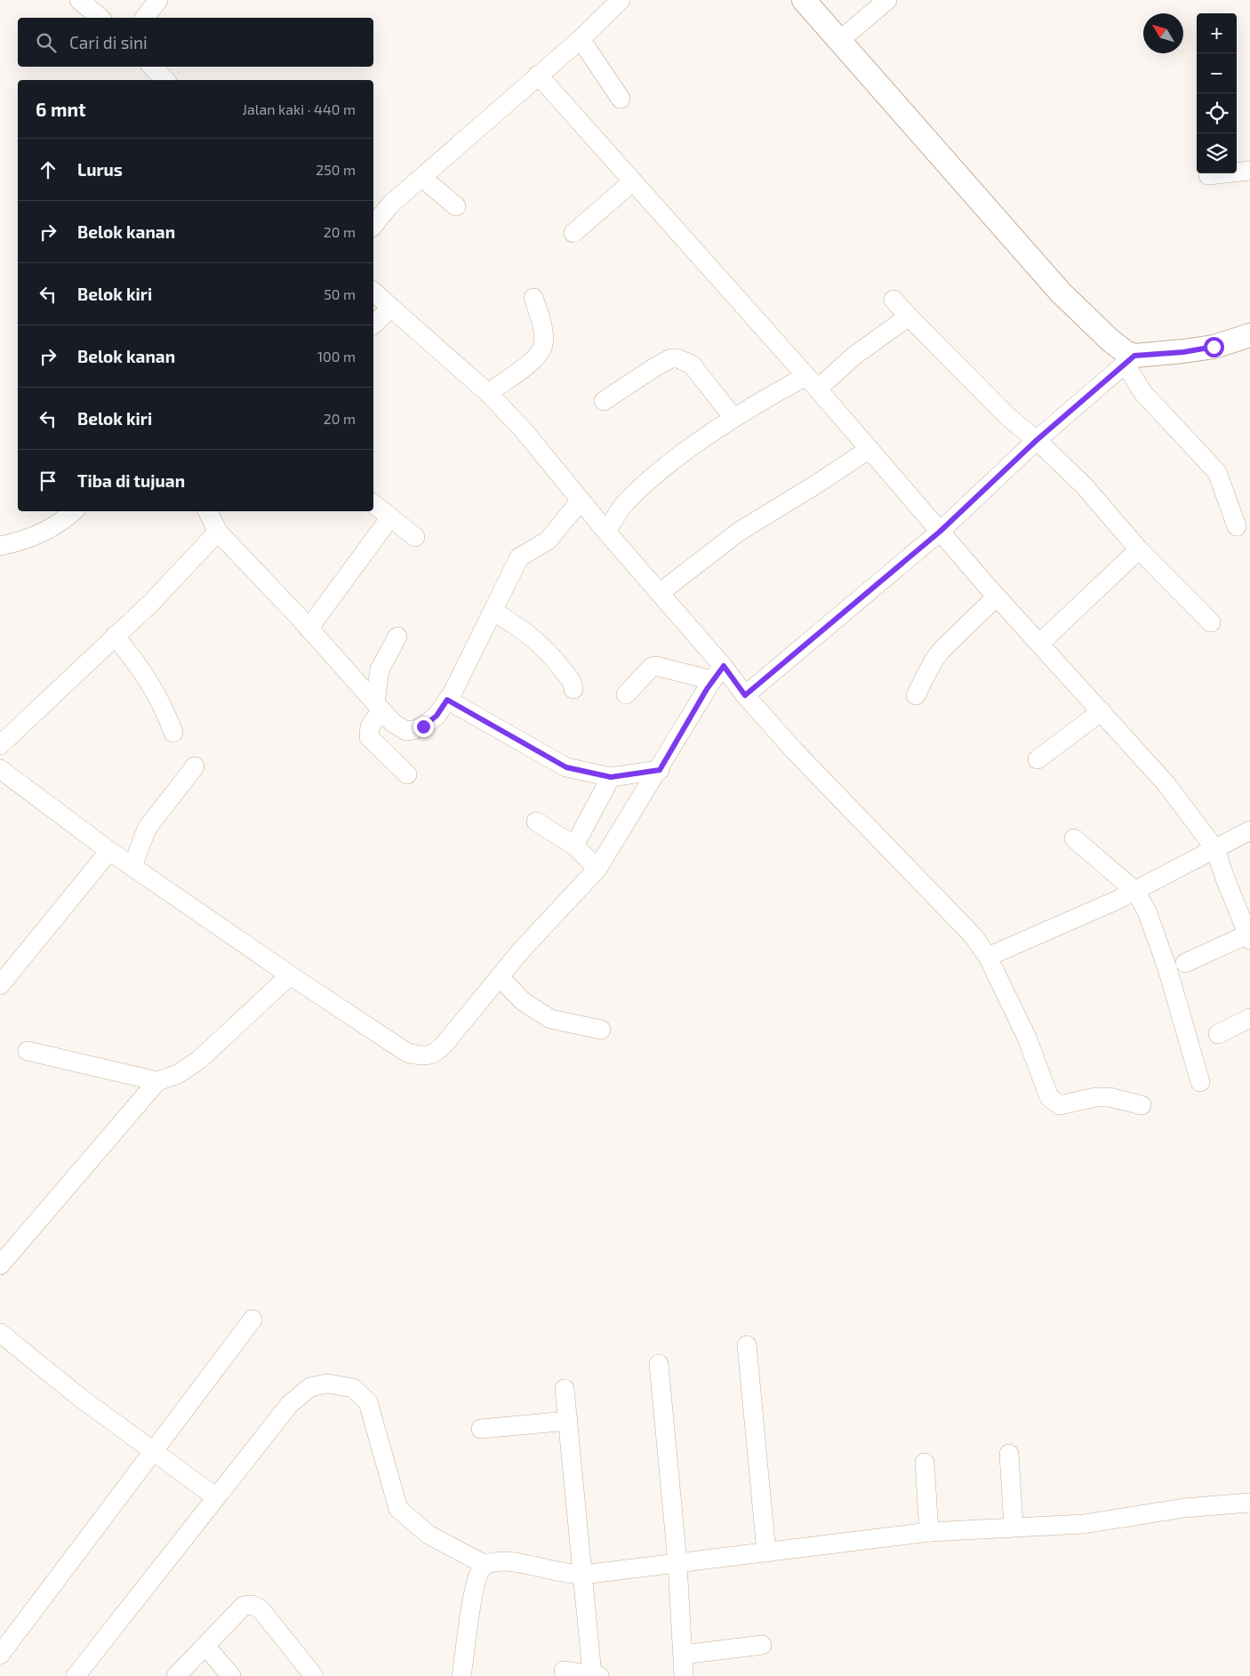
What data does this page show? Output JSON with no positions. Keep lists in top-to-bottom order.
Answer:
{
  "north": "top left",
  "page": {
    "map_buttons": ["+", "−"],
    "search": "Cari di sini",
    "heading": ["6 mnt", "Jalan kaki · 440 m"],
    "list": [
      ["Lurus", "250 m"],
      ["Belok kanan", "20 m"],
      ["Belok kiri", "50 m"],
      ["Belok kanan", "100 m"],
      ["Belok kiri", "20 m"],
      "Tiba di tujuan"
    ]
  }
}
